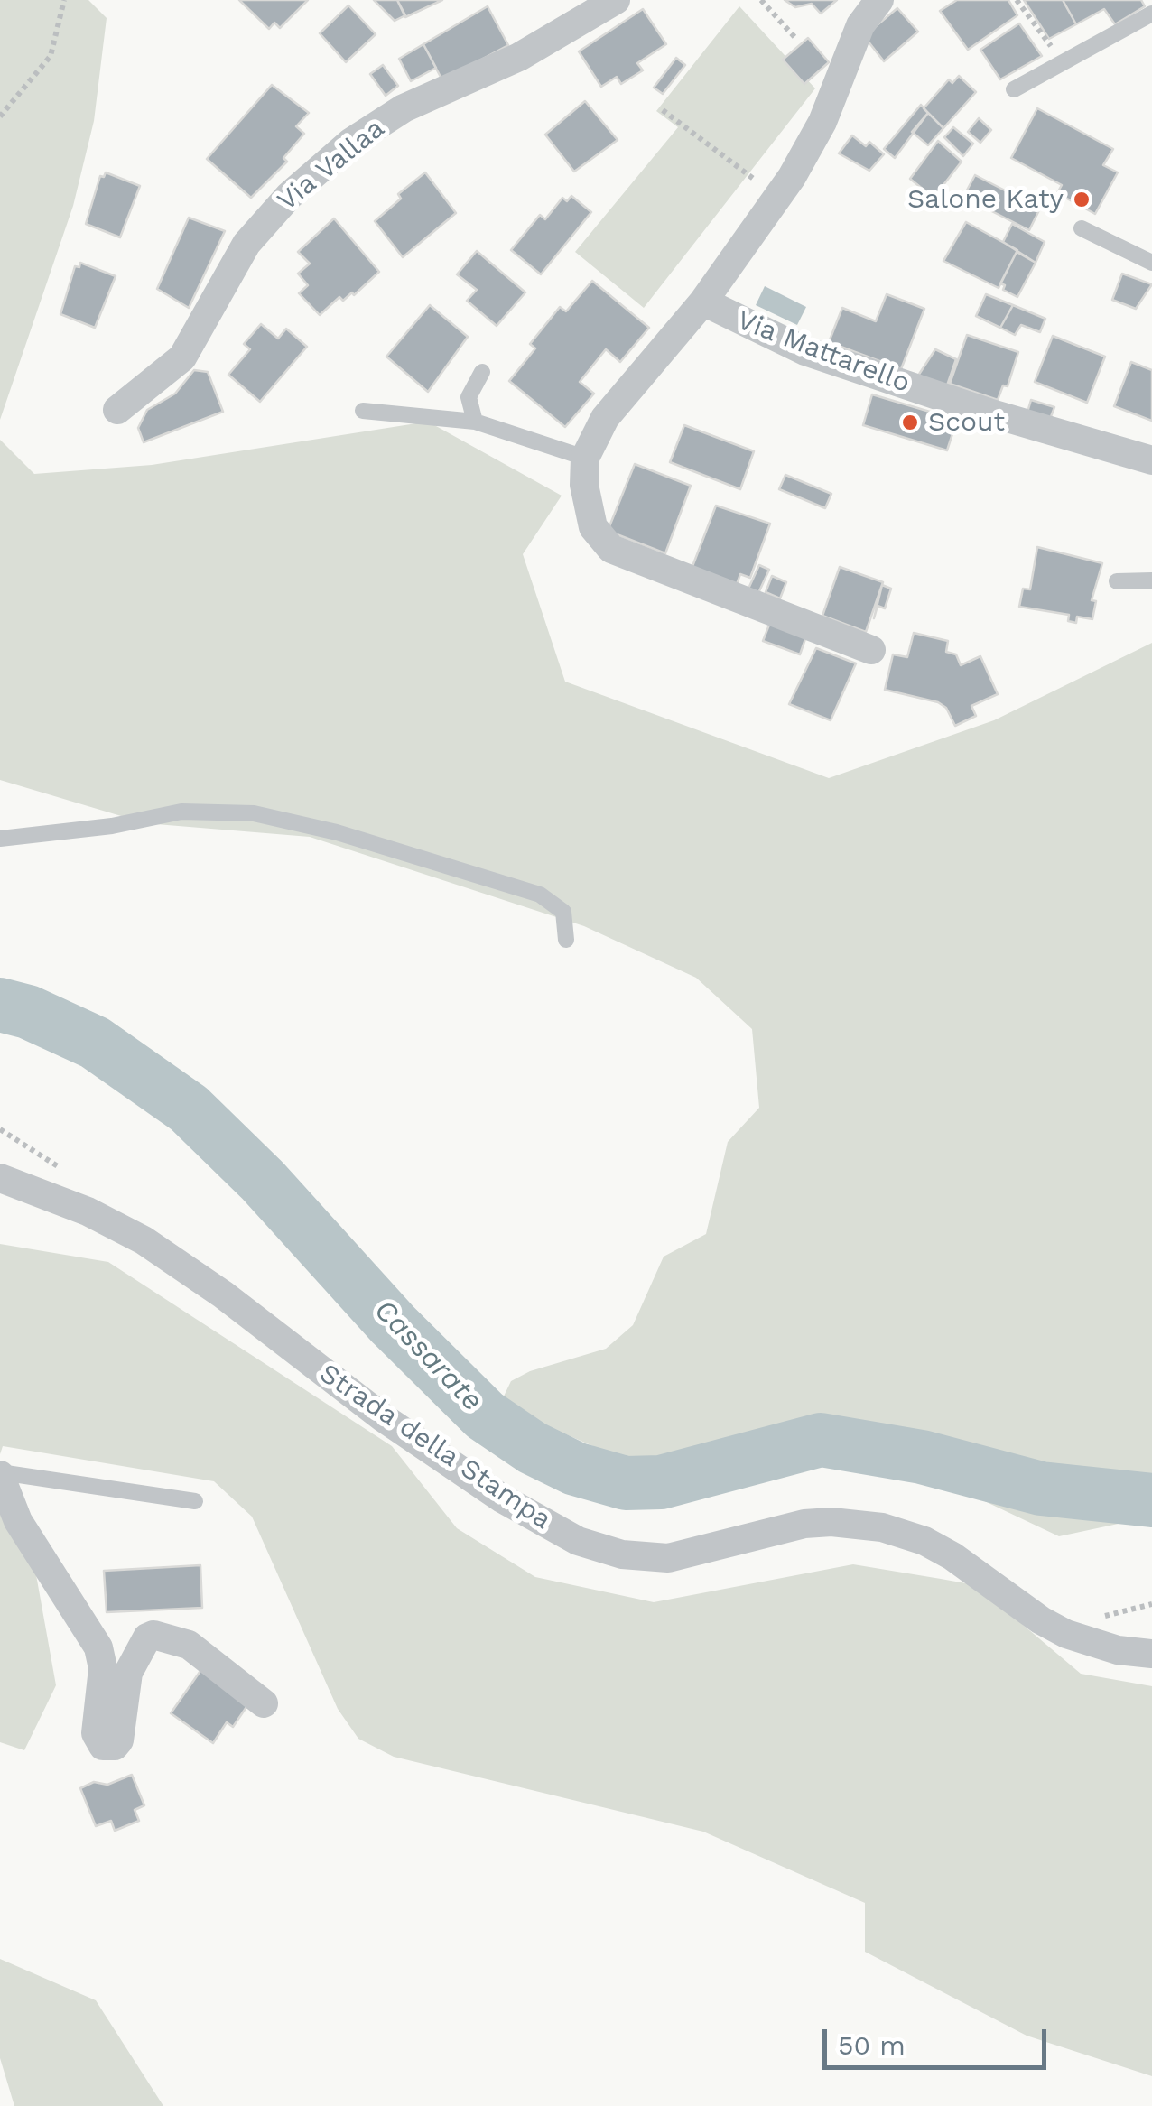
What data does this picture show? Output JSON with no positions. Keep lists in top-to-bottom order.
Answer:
{
  "streets": {
    "street": ["Via Vallaa", "Via Mattarello", "Strada della Stampa"]
  },
  "water": ["Cassarate"],
  "places": ["Salone Katy", "Scout"],
  "scale_bar": "50 m"
}
